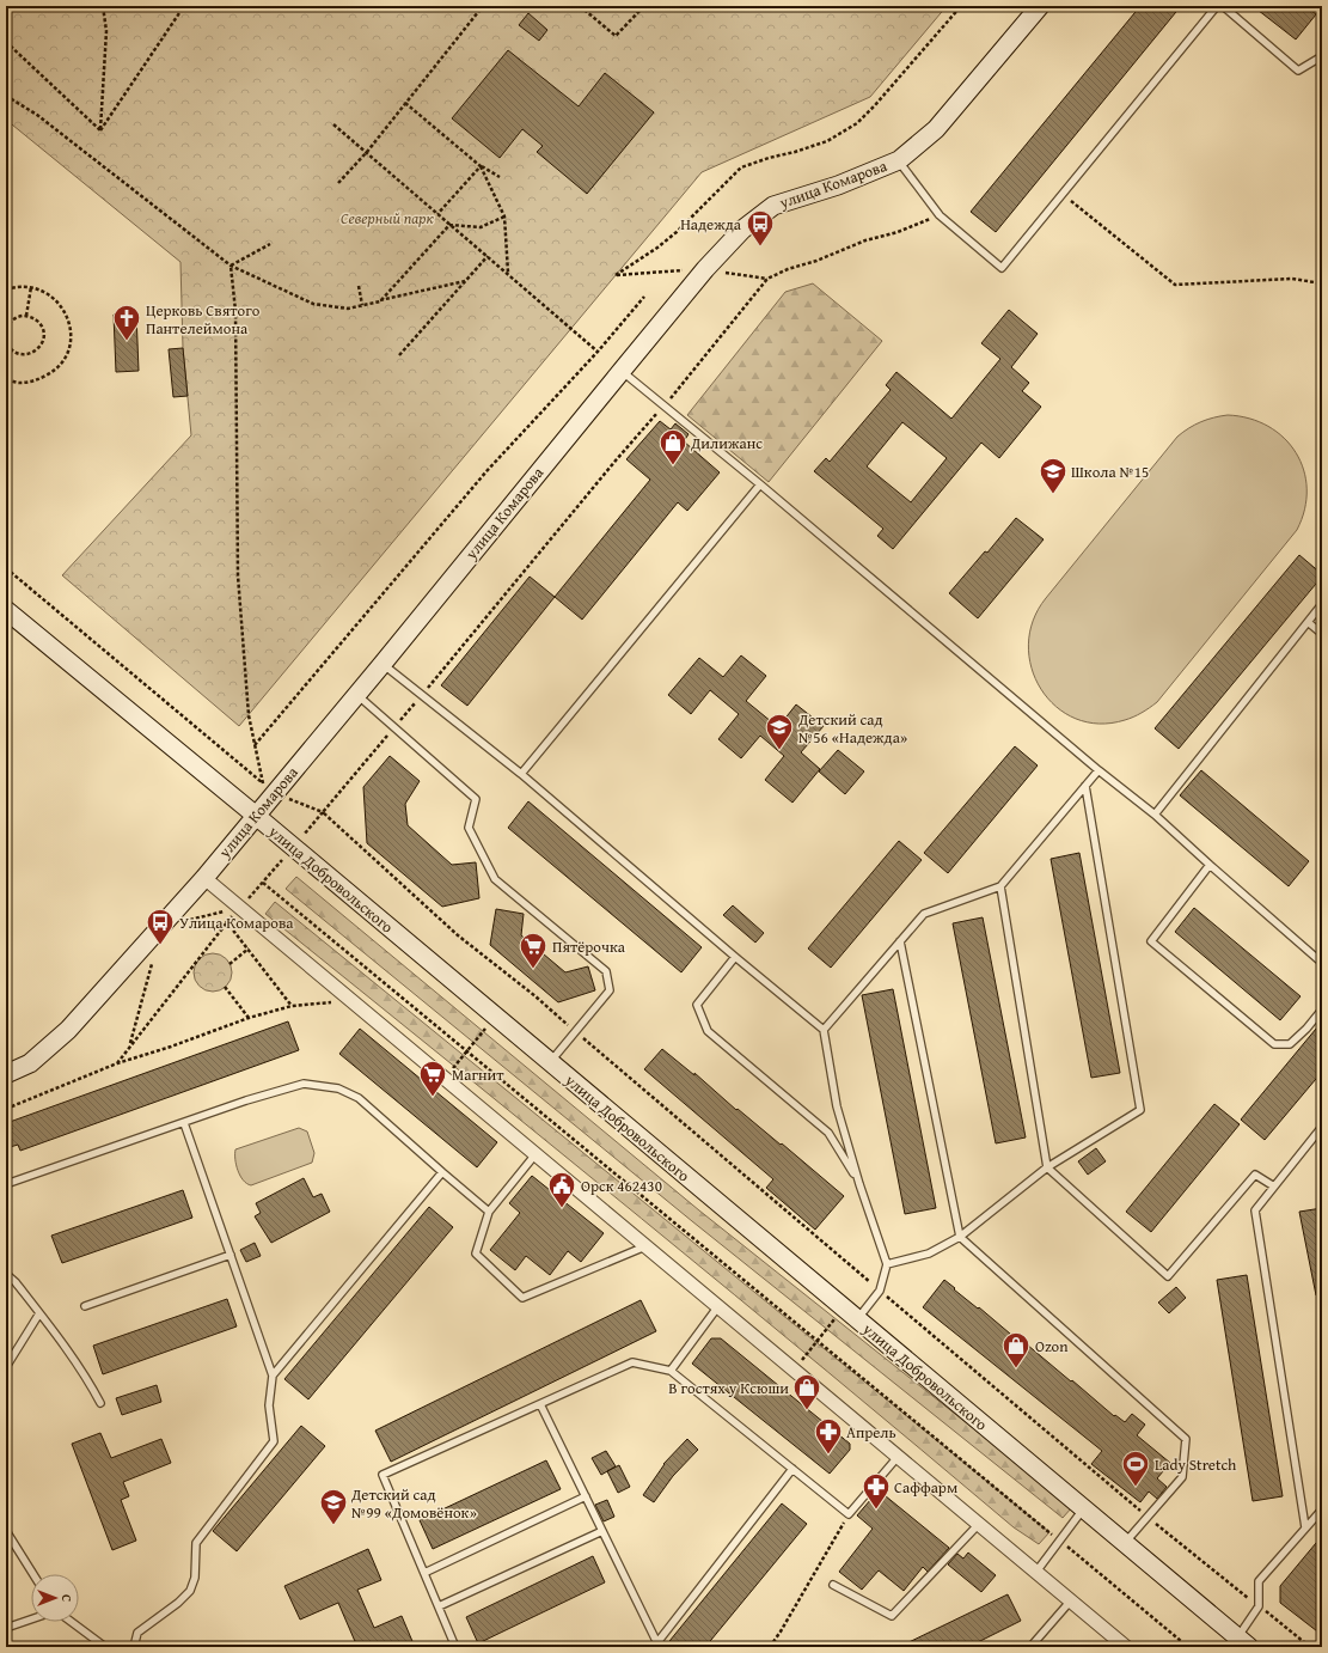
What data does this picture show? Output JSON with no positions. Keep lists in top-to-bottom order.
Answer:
{
  "streets": {
    "main road": ["улица Комарова", "улица Добровольского"]
  },
  "crossings": [
    ["улица Комарова", "улица Добровольского"]
  ],
  "parks": ["Северный парк"],
  "places": {
    "bus stop": ["Надежда", "Улица Комарова"],
    "church": ["Церковь Святого Пантелеймона"],
    "shop": ["Дилижанс", "Ozon", "В гостях у Ксюши"],
    "school or university": ["Школа №15", "Детский сад №56 «Надежда»", "Детский сад №99 «Домовёнок»"],
    "supermarket": ["Пятёрочка", "Магнит"],
    "public building": ["Орск 462430"],
    "pharmacy": ["Апрель", "Саффарм"],
    "sports": ["Lady Stretch"]
  },
  "north": "right"
}
